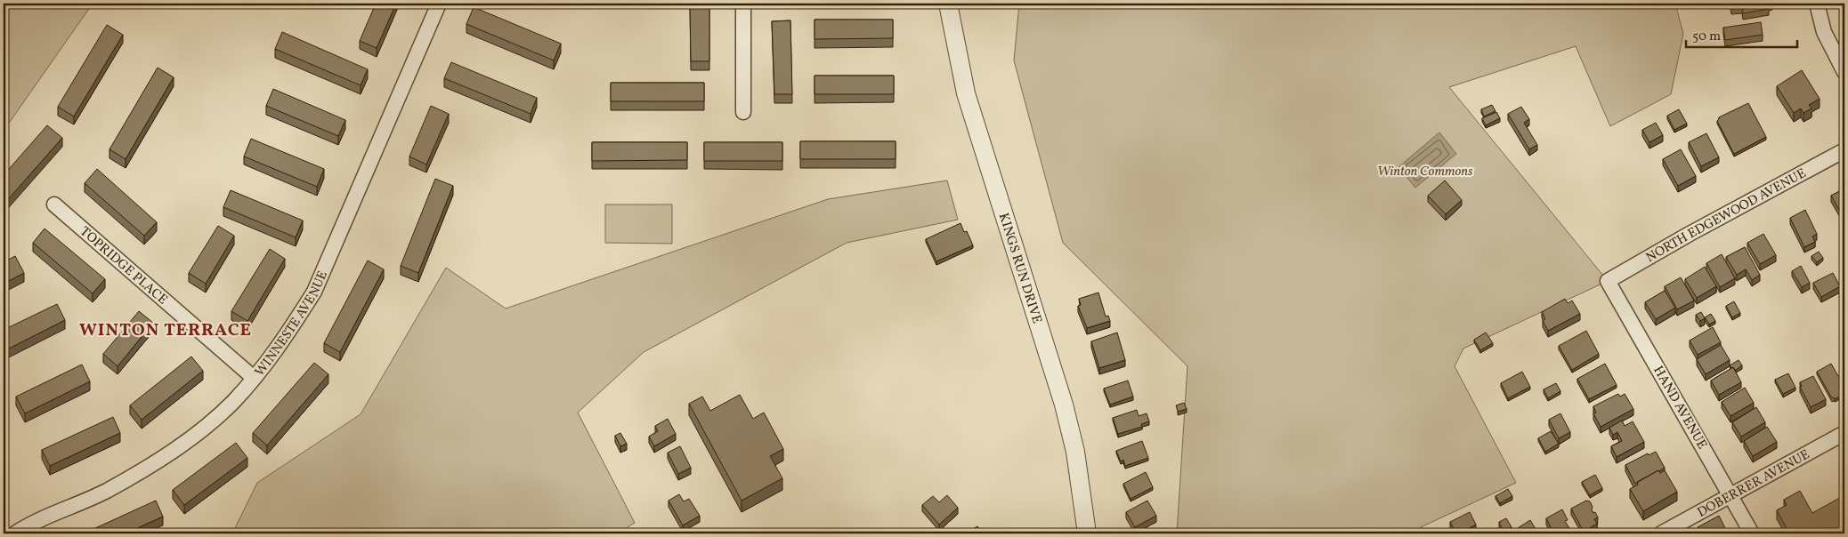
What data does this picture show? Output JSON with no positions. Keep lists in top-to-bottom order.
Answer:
{
  "streets": {
    "street": [
      "NORTH EDGEWOOD AVENUE",
      "TOPRIDGE PLACE",
      "KINGS RUN DRIVE",
      "WINNESTE AVENUE",
      "HAND AVENUE",
      "DOBERRER AVENUE"
    ]
  },
  "crossings": [
    ["NORTH EDGEWOOD AVENUE", "HAND AVENUE"],
    ["TOPRIDGE PLACE", "WINNESTE AVENUE"],
    ["HAND AVENUE", "DOBERRER AVENUE"]
  ],
  "districts": ["WINTON TERRACE"],
  "parks": ["Winton Commons"],
  "scale_bar": "50 m"
}
